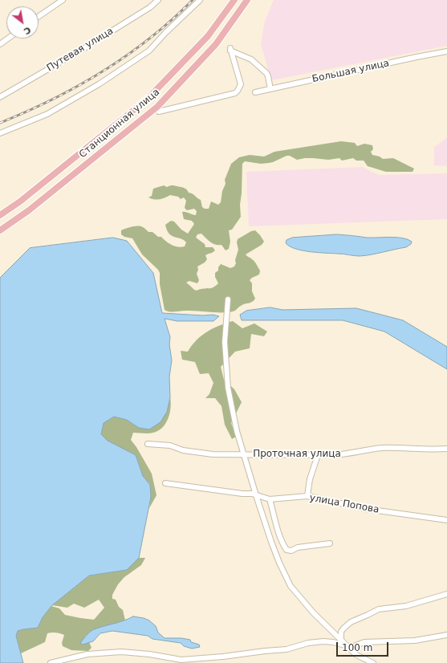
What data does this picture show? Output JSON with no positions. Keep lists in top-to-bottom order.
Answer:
{
  "streets": {
    "main road": ["Станционная улица"],
    "street": [
      "Путевая улица",
      "Большая улица",
      "Проточная улица",
      "улица Попова"
    ]
  },
  "scale_bar": "100 m",
  "north": "bottom right"
}
